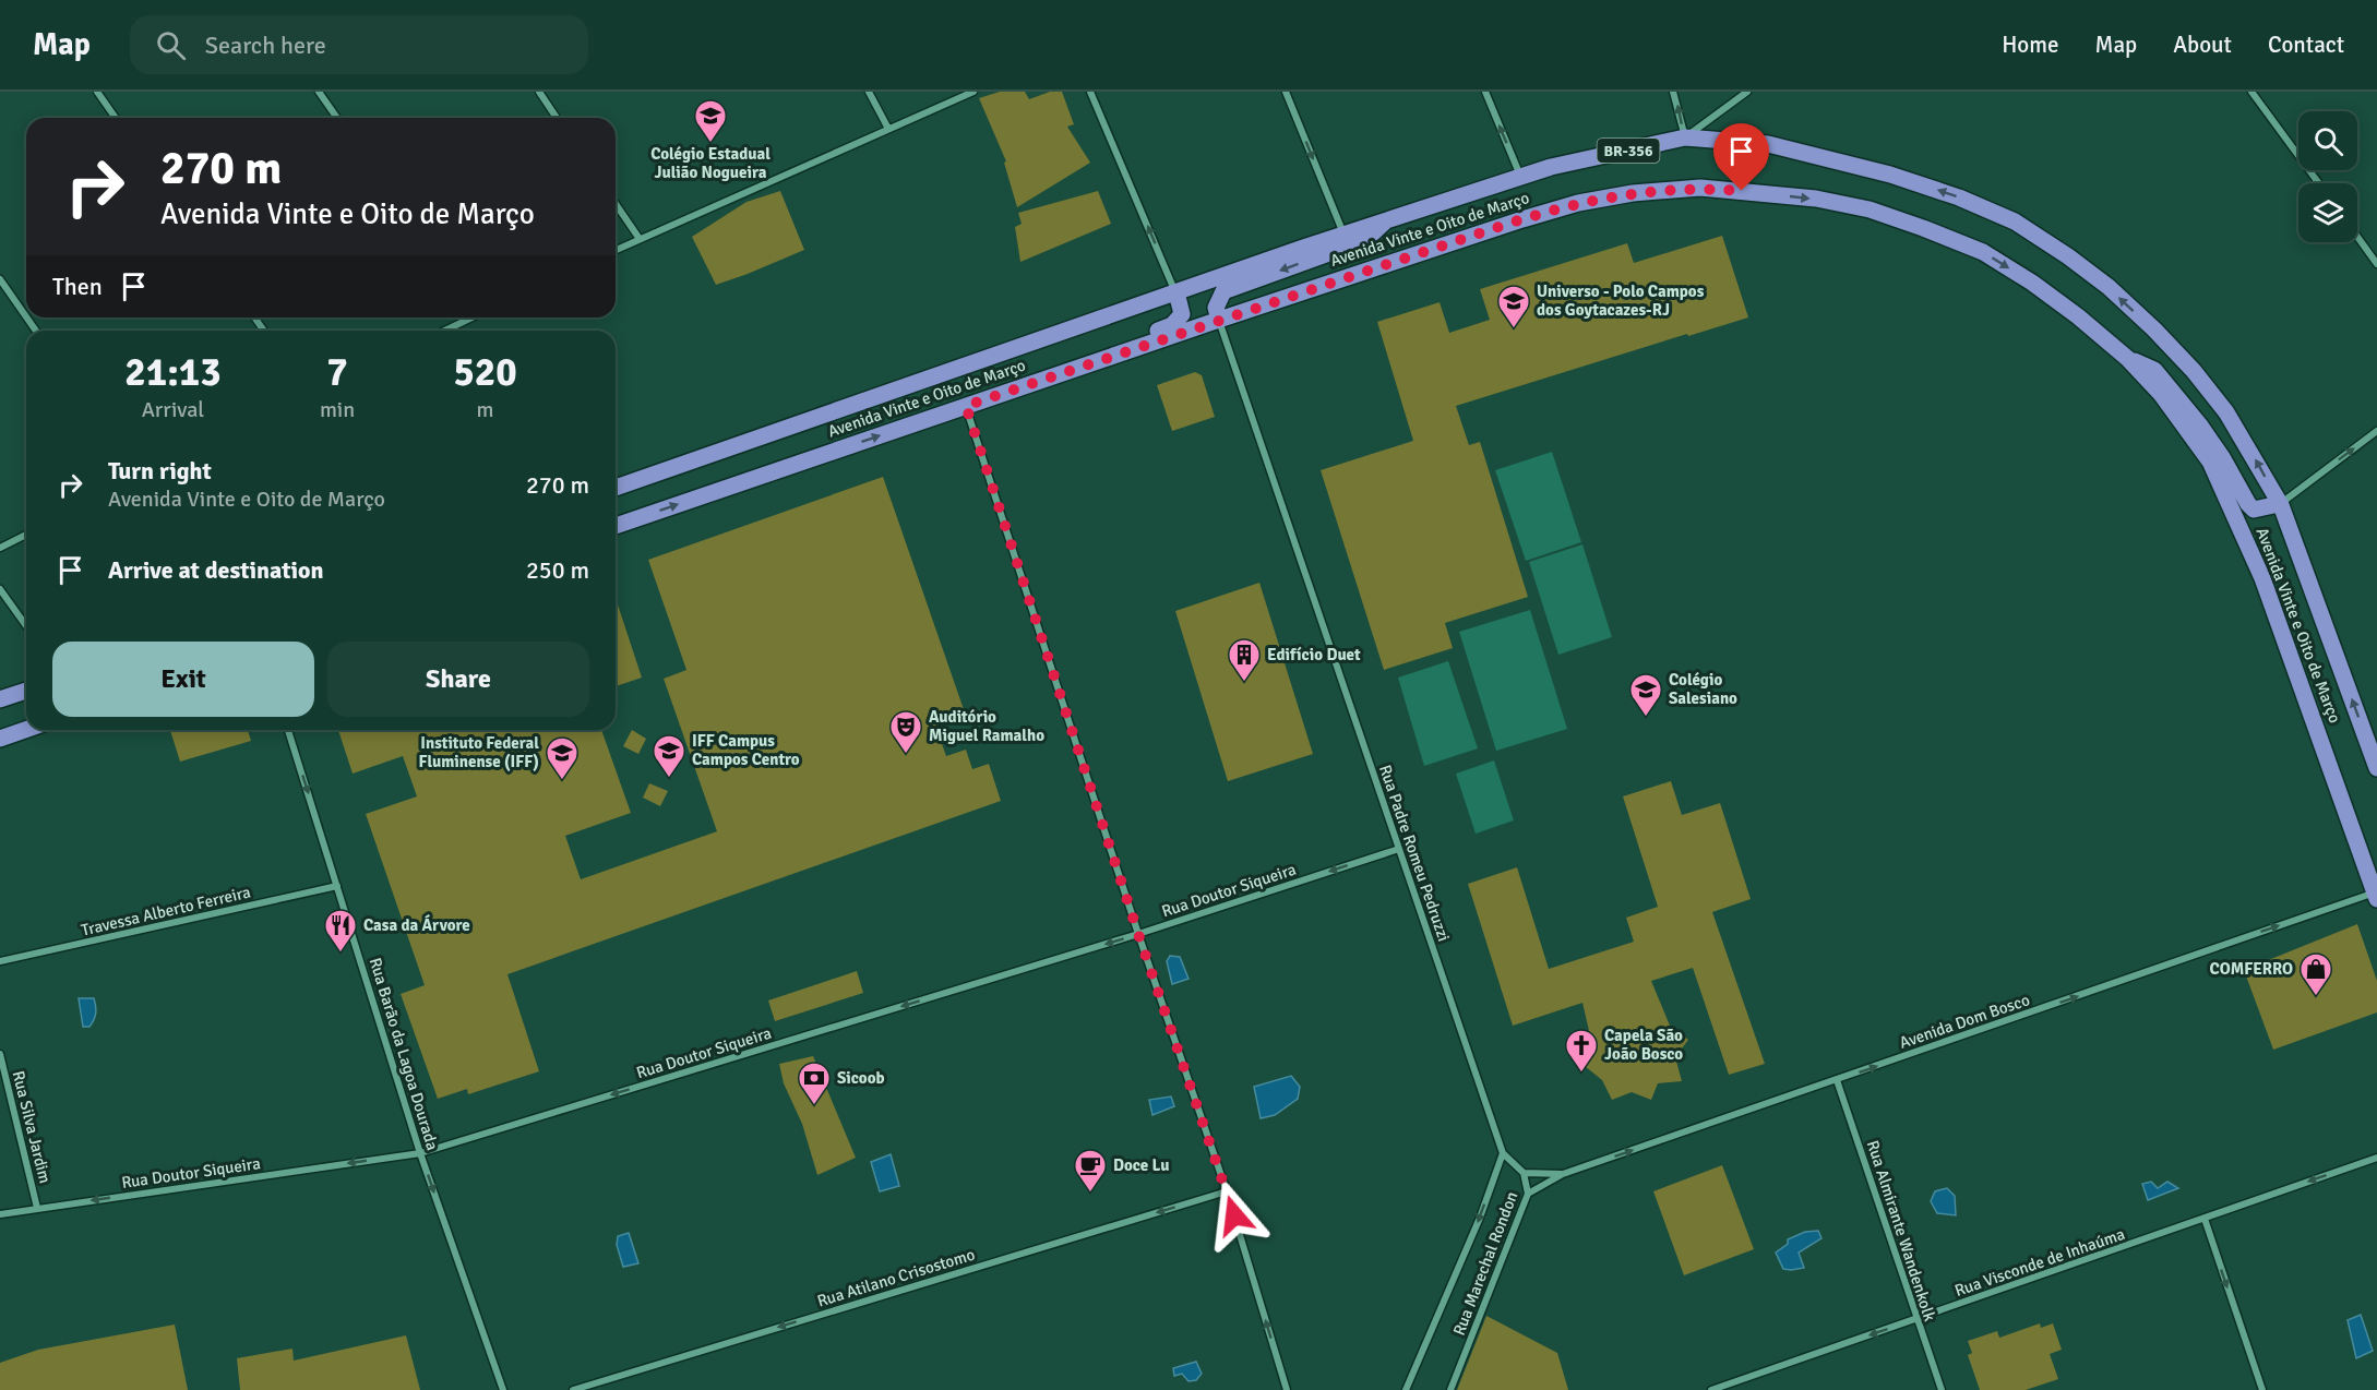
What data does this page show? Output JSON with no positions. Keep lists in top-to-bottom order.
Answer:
{
  "streets": {
    "main road": ["BR-356", "Avenida Vinte e Oito de Março"],
    "street": [
      "Rua Padre Romeu Pedruzzi",
      "Rua Doutor Siqueira",
      "Travessa Alberto Ferreira",
      "Avenida Dom Bosco",
      "Rua Barão da Lagoa Dourada",
      "Rua Silva Jardim",
      "Rua Almirante Wandenkolk",
      "Rua Visconde de Inhaúma",
      "Rua Marechal Rondon",
      "Rua Atilano Crisostomo"
    ]
  },
  "crossings": [
    ["Avenida Vinte e Oito de Março", "Rua Padre Romeu Pedruzzi"],
    ["Avenida Vinte e Oito de Março", "Avenida Dom Bosco"],
    ["Rua Padre Romeu Pedruzzi", "Rua Doutor Siqueira"],
    ["Rua Padre Romeu Pedruzzi", "Rua Marechal Rondon"],
    ["Rua Doutor Siqueira", "Rua Barão da Lagoa Dourada"],
    ["Rua Doutor Siqueira", "Rua Silva Jardim"],
    ["Travessa Alberto Ferreira", "Rua Barão da Lagoa Dourada"],
    ["Avenida Dom Bosco", "Rua Almirante Wandenkolk"],
    ["Avenida Dom Bosco", "Rua Marechal Rondon"],
    ["Rua Almirante Wandenkolk", "Rua Visconde de Inhaúma"]
  ],
  "one_way": [
    "Rua Doutor Siqueira",
    "Avenida Dom Bosco",
    "Rua Barão da Lagoa Dourada",
    "Rua Visconde de Inhaúma",
    "Rua Atilano Crisostomo"
  ],
  "places": {
    "school or university": [
      "Colégio Estadual Julião Nogueira",
      "Universo - Polo Campos dos Goytacazes-RJ",
      "Colégio Salesiano",
      "IFF Campus Campos Centro",
      "Instituto Federal Fluminense (IFF)"
    ],
    "building": ["Edifício Duet"],
    "theatre": ["Auditório Miguel Ramalho"],
    "restaurant": ["Casa da Árvore"],
    "shop": ["COMFERRO"],
    "church": ["Capela São João Bosco"],
    "bank": ["Sicoob"],
    "cafe": ["Doce Lu"]
  },
  "page": {
    "header": "Map",
    "search": "Search here",
    "nav": [
      "Home",
      "Map",
      "About",
      "Contact"
    ],
    "turn": ["270 m", "Avenida Vinte e Oito de Março"],
    "then": "Then",
    "eta": [
      "21:13",
      "Arrival",
      "7",
      "min",
      "520",
      "m"
    ],
    "list": [
      {
        "name": "Turn right",
        "note": "Avenida Vinte e Oito de Março",
        "value": "270 m"
      },
      {
        "name": "Arrive at destination",
        "value": "250 m"
      }
    ],
    "buttons": ["Exit", "Share"]
  }
}
